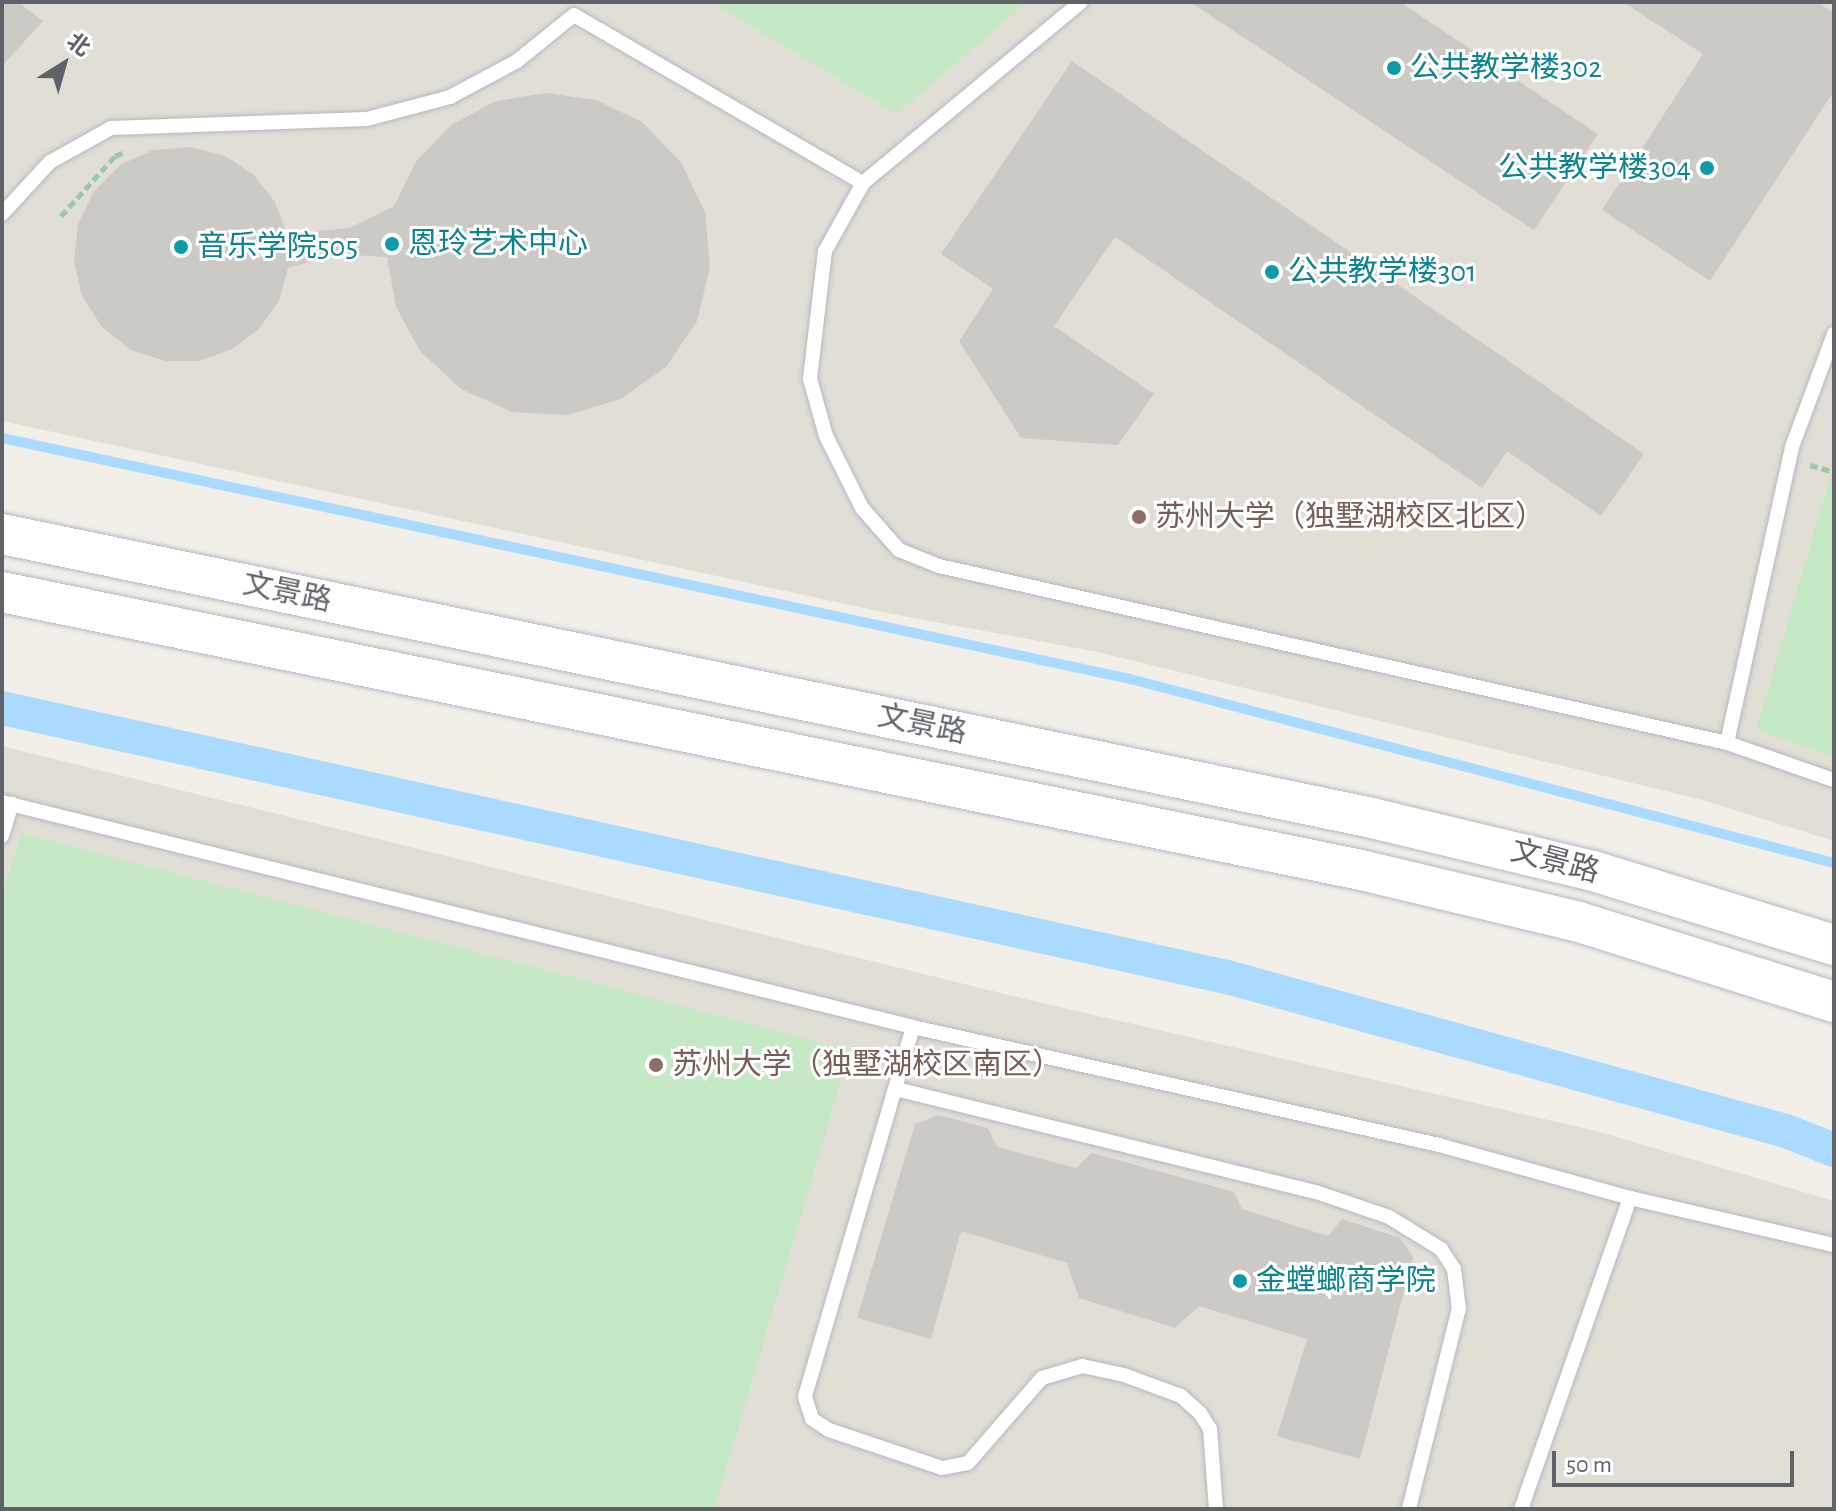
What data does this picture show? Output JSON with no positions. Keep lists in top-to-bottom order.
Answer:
{
  "streets": {
    "main road": ["文景路"]
  },
  "places": [
    "公共教学楼302",
    "公共教学楼304",
    "恩玲艺术中心",
    "音乐学院505",
    "公共教学楼301",
    "苏州大学（独墅湖校区北区）",
    "苏州大学（独墅湖校区南区）",
    "金螳螂商学院"
  ],
  "scale_bar": "50 m",
  "north": "top right"
}
